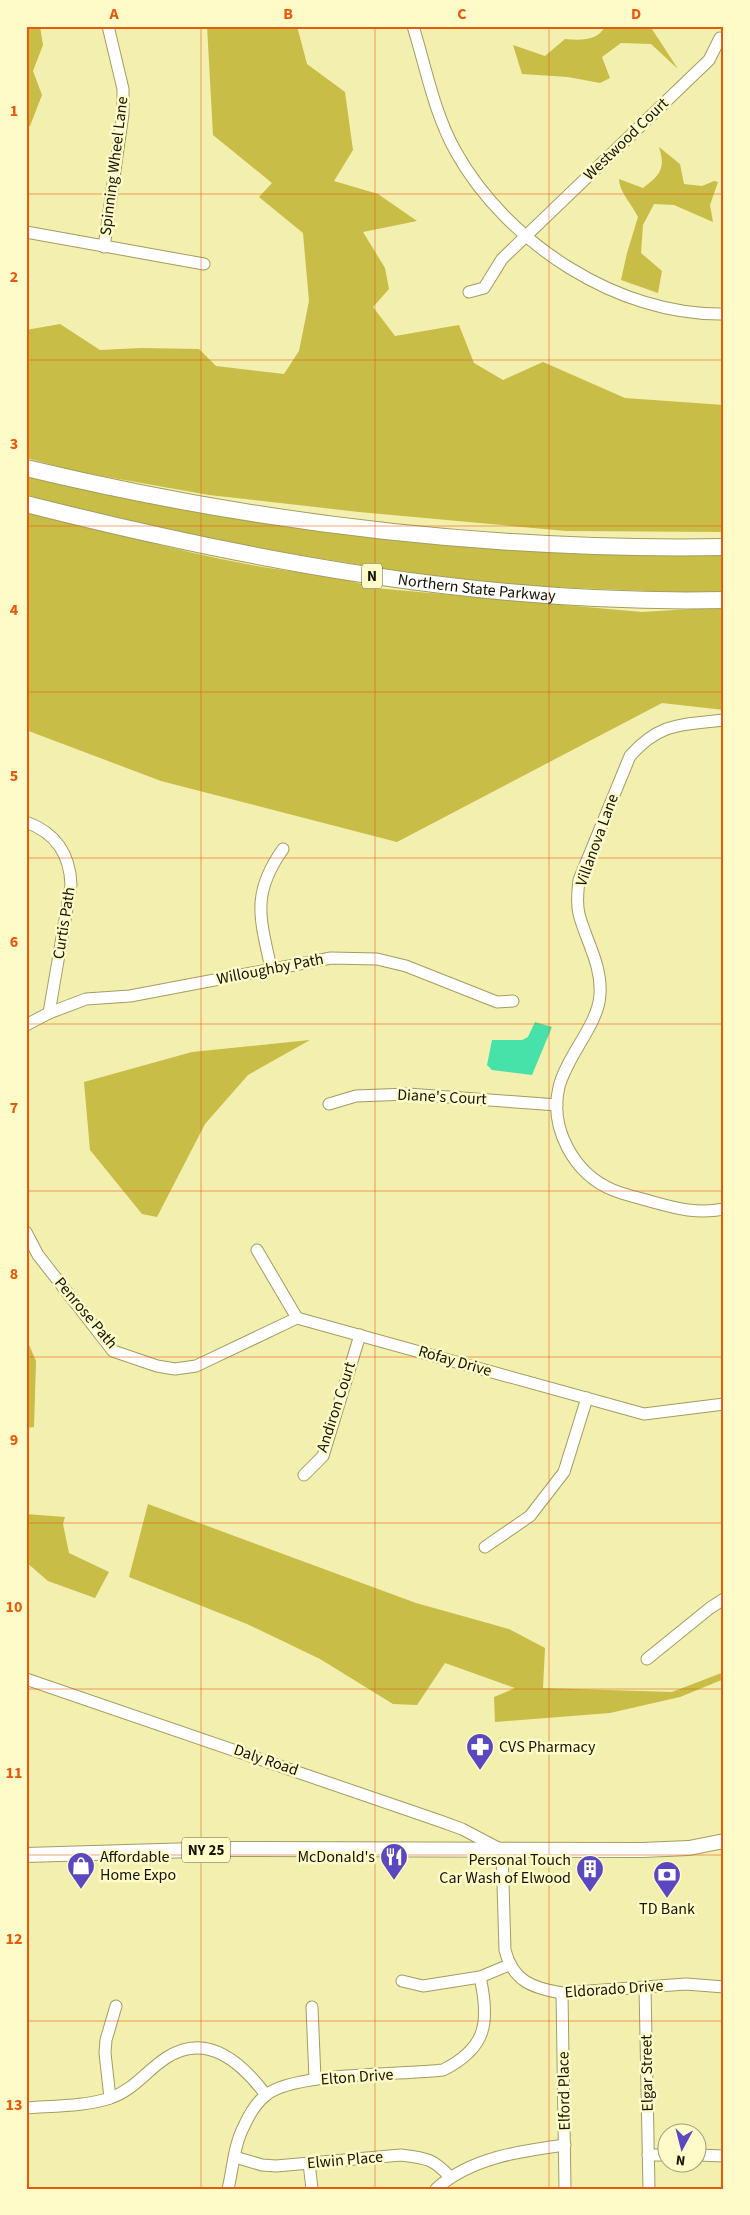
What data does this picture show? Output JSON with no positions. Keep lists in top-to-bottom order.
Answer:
{
  "streets": {
    "highway": ["N", "Northern State Parkway"],
    "main road": ["NY 25"],
    "street": [
      "Westwood Court",
      "Spinning Wheel Lane",
      "Villanova Lane",
      "Curtis Path",
      "Willoughby Path",
      "Diane's Court",
      "Penrose Path",
      "Rofay Drive",
      "Andiron Court",
      "Daly Road",
      "Eldorado Drive",
      "Elgar Street",
      "Elton Drive",
      "Elford Place",
      "Elwin Place"
    ]
  },
  "crossings": [
    ["Villanova Lane", "Diane's Court"],
    ["Curtis Path", "Willoughby Path"],
    ["Penrose Path", "Rofay Drive"],
    ["Rofay Drive", "Andiron Court"],
    ["Daly Road", "NY 25"],
    ["Eldorado Drive", "Elgar Street"],
    ["Eldorado Drive", "Elford Place"],
    ["Elton Drive", "Elwin Place"]
  ],
  "places": {
    "pharmacy": ["CVS Pharmacy"],
    "restaurant": ["McDonald's"],
    "shop": ["Affordable Home Expo"],
    "building": ["Personal Touch Car Wash of Elwood"],
    "bank": ["TD Bank"]
  },
  "north": "bottom",
  "grid": {
    "columns": [
      "A",
      "B",
      "C",
      "D"
    ],
    "rows": [
      "1",
      "2",
      "3",
      "4",
      "5",
      "6",
      "7",
      "8",
      "9",
      "10",
      "11",
      "12",
      "13"
    ]
  }
}
